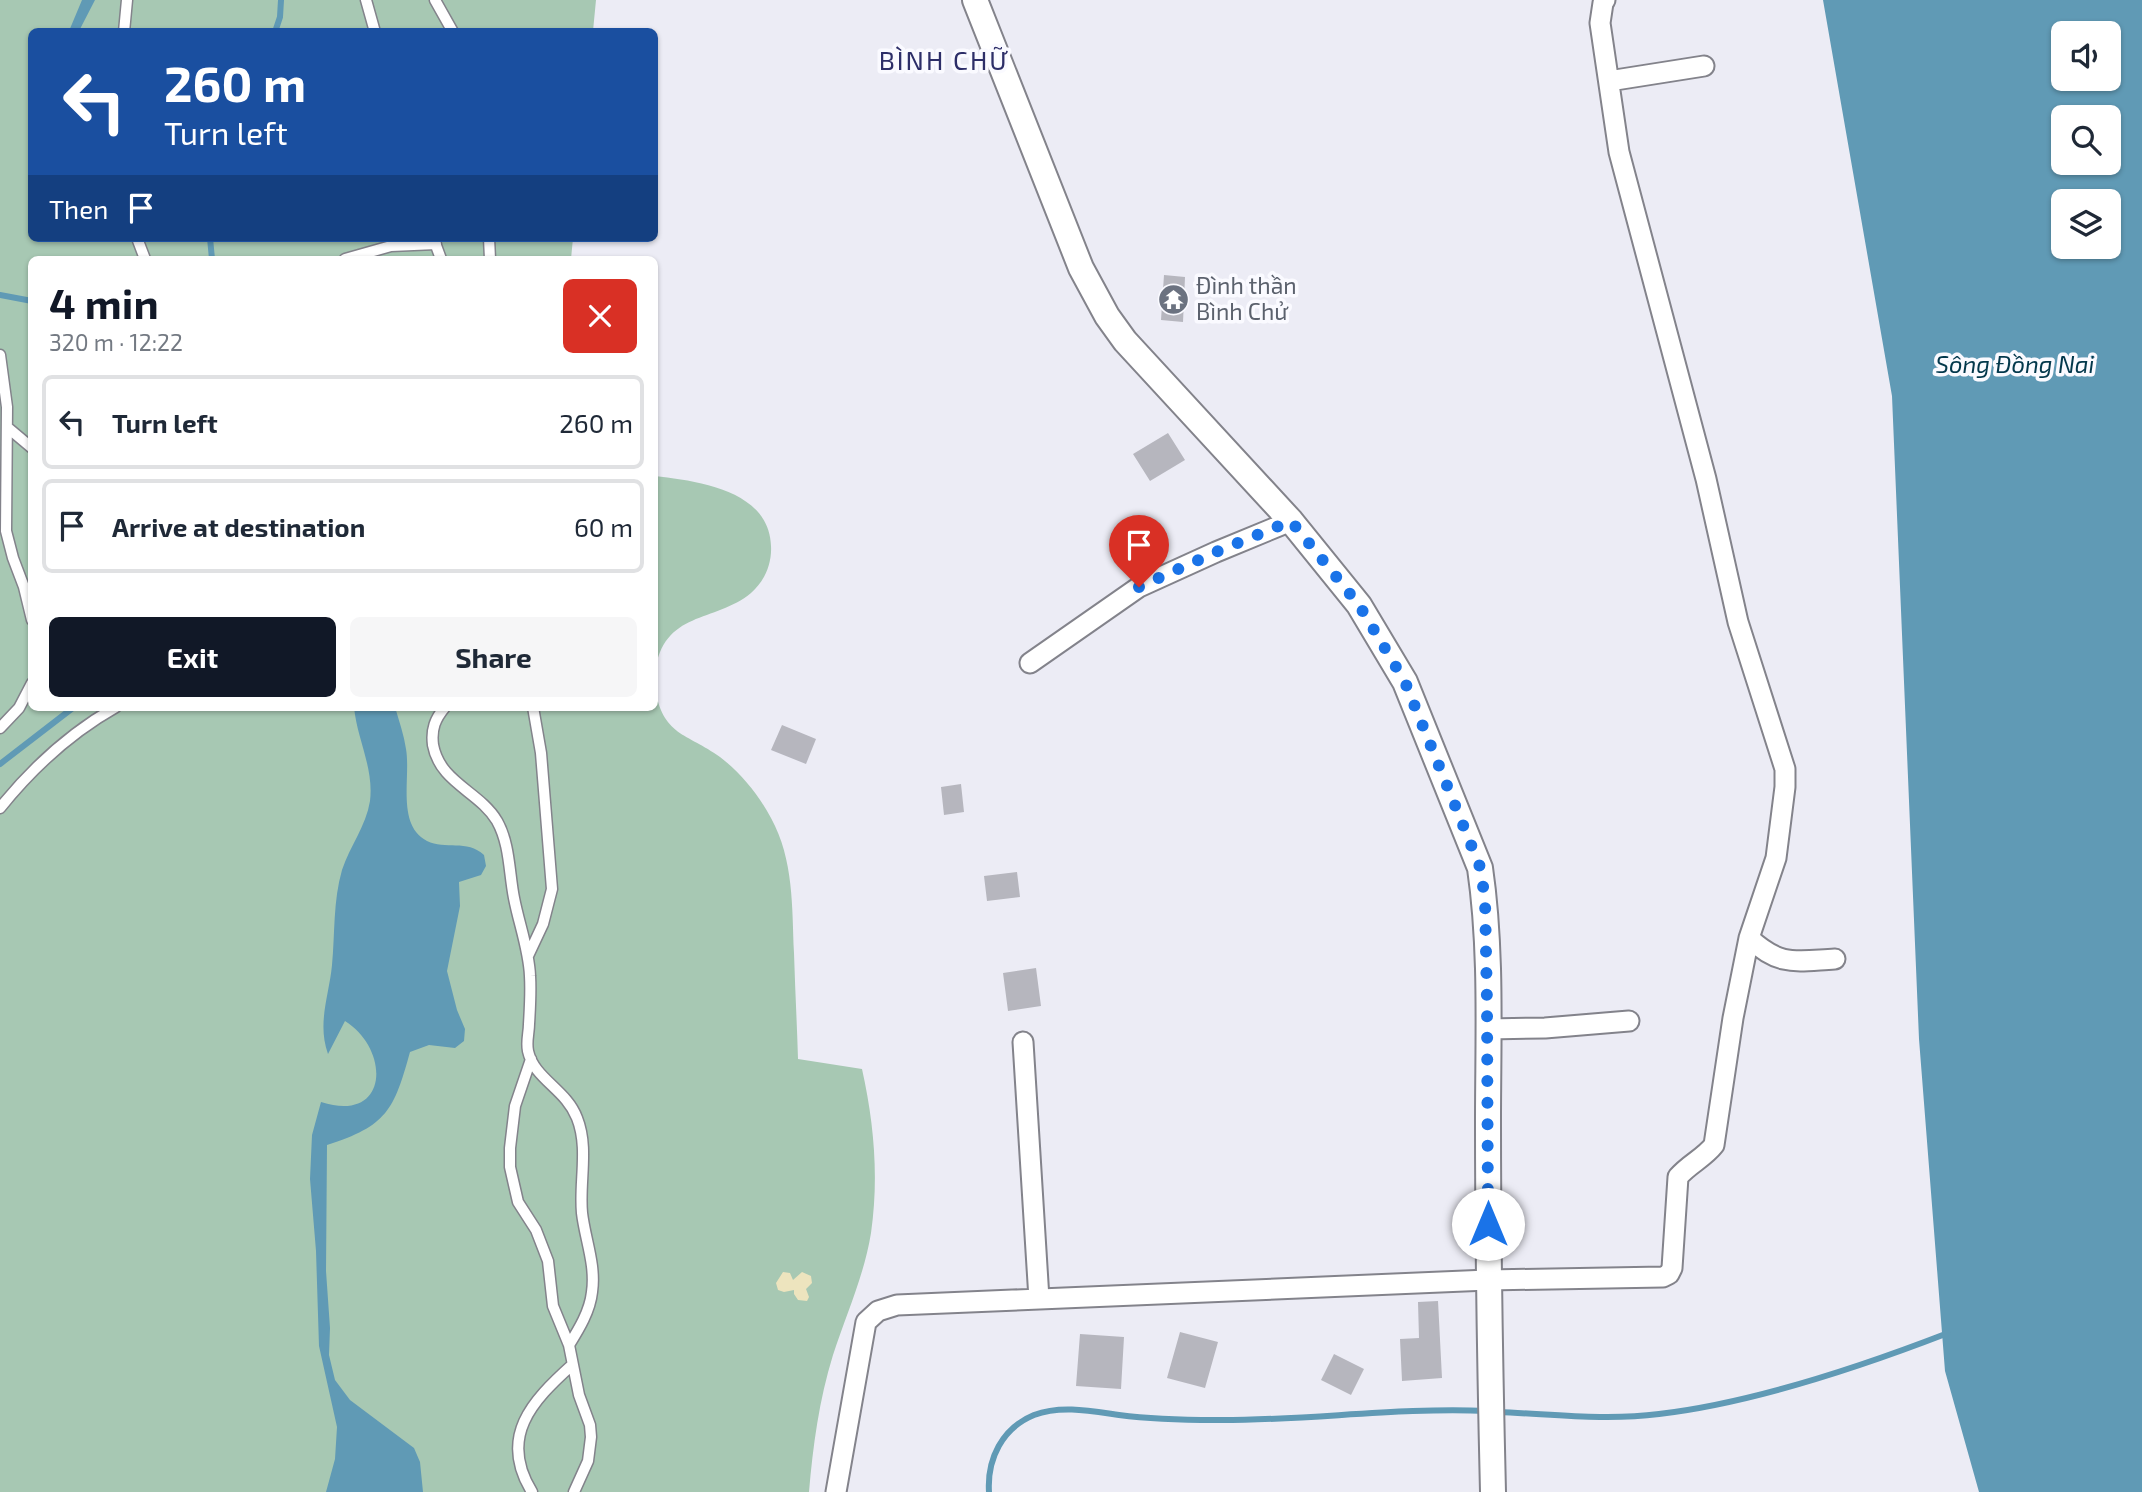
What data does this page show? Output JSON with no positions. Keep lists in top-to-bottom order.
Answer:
{
  "districts": ["BÌNH CHỮ"],
  "water": ["Sông Đồng Nai"],
  "places": {
    "temple": ["Đình thần Bình Chử"]
  },
  "page": {
    "turn": ["260 m", "Turn left"],
    "then": "Then",
    "heading": ["4 min", "320 m · 12:22"],
    "list": [
      {
        "name": "Turn left",
        "value": "260 m"
      },
      {
        "name": "Arrive at destination",
        "value": "60 m"
      }
    ],
    "buttons": ["Exit", "Share"]
  }
}
